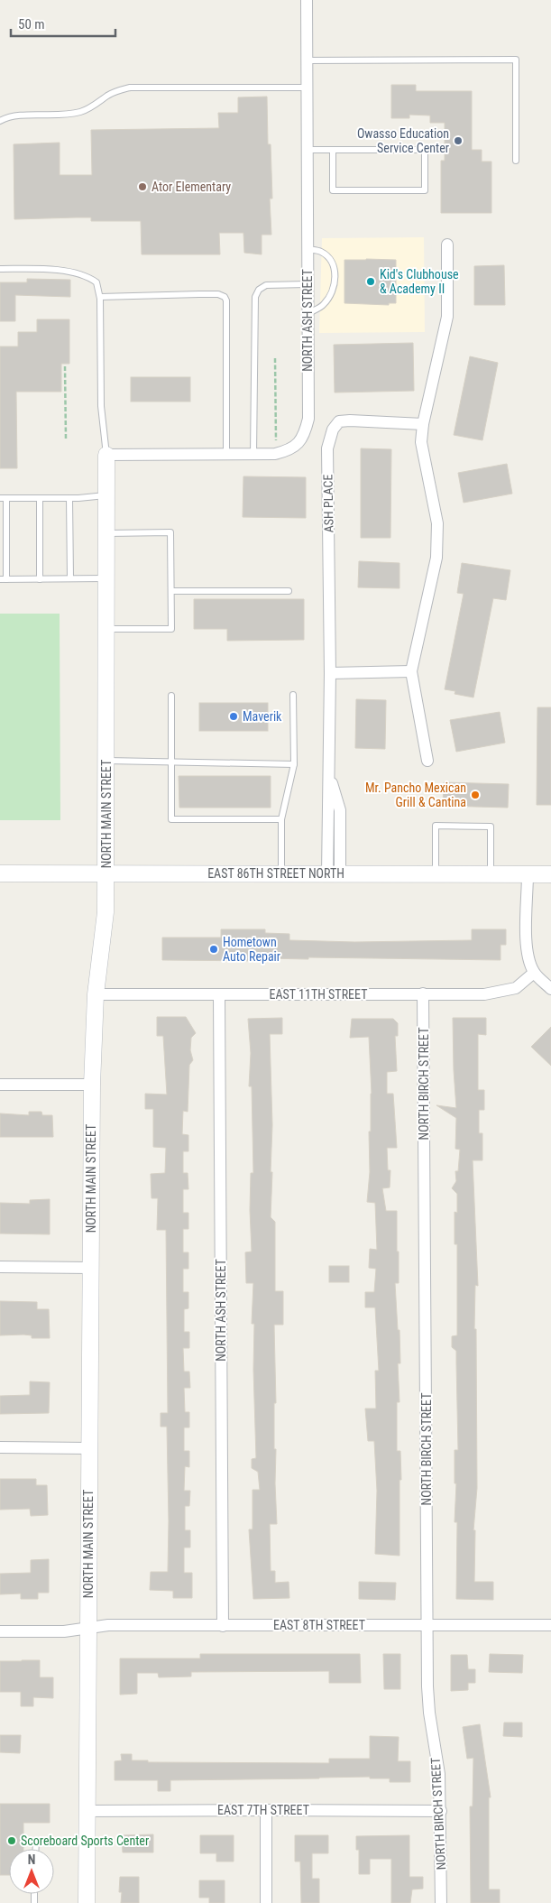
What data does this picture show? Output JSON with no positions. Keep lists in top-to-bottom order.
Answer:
{
  "streets": {
    "main road": ["NORTH MAIN STREET", "EAST 86TH STREET NORTH"],
    "street": [
      "NORTH ASH STREET",
      "ASH PLACE",
      "EAST 11TH STREET",
      "NORTH BIRCH STREET",
      "EAST 8TH STREET",
      "EAST 7TH STREET"
    ]
  },
  "crossings": [
    ["NORTH ASH STREET", "NORTH MAIN STREET"],
    ["NORTH ASH STREET", "EAST 11TH STREET"],
    ["NORTH ASH STREET", "EAST 8TH STREET"],
    ["ASH PLACE", "EAST 86TH STREET NORTH"],
    ["NORTH MAIN STREET", "EAST 86TH STREET NORTH"],
    ["NORTH MAIN STREET", "EAST 11TH STREET"],
    ["NORTH MAIN STREET", "EAST 8TH STREET"],
    ["NORTH MAIN STREET", "EAST 7TH STREET"],
    ["EAST 11TH STREET", "NORTH BIRCH STREET"],
    ["NORTH BIRCH STREET", "EAST 8TH STREET"],
    ["NORTH BIRCH STREET", "EAST 7TH STREET"]
  ],
  "places": [
    "Owasso Education Service Center",
    "Ator Elementary",
    "Kid's Clubhouse & Academy II",
    "Maverik",
    "Mr. Pancho Mexican Grill & Cantina",
    "Hometown Auto Repair",
    "Scoreboard Sports Center"
  ],
  "scale_bar": "50 m",
  "north": "top"
}
